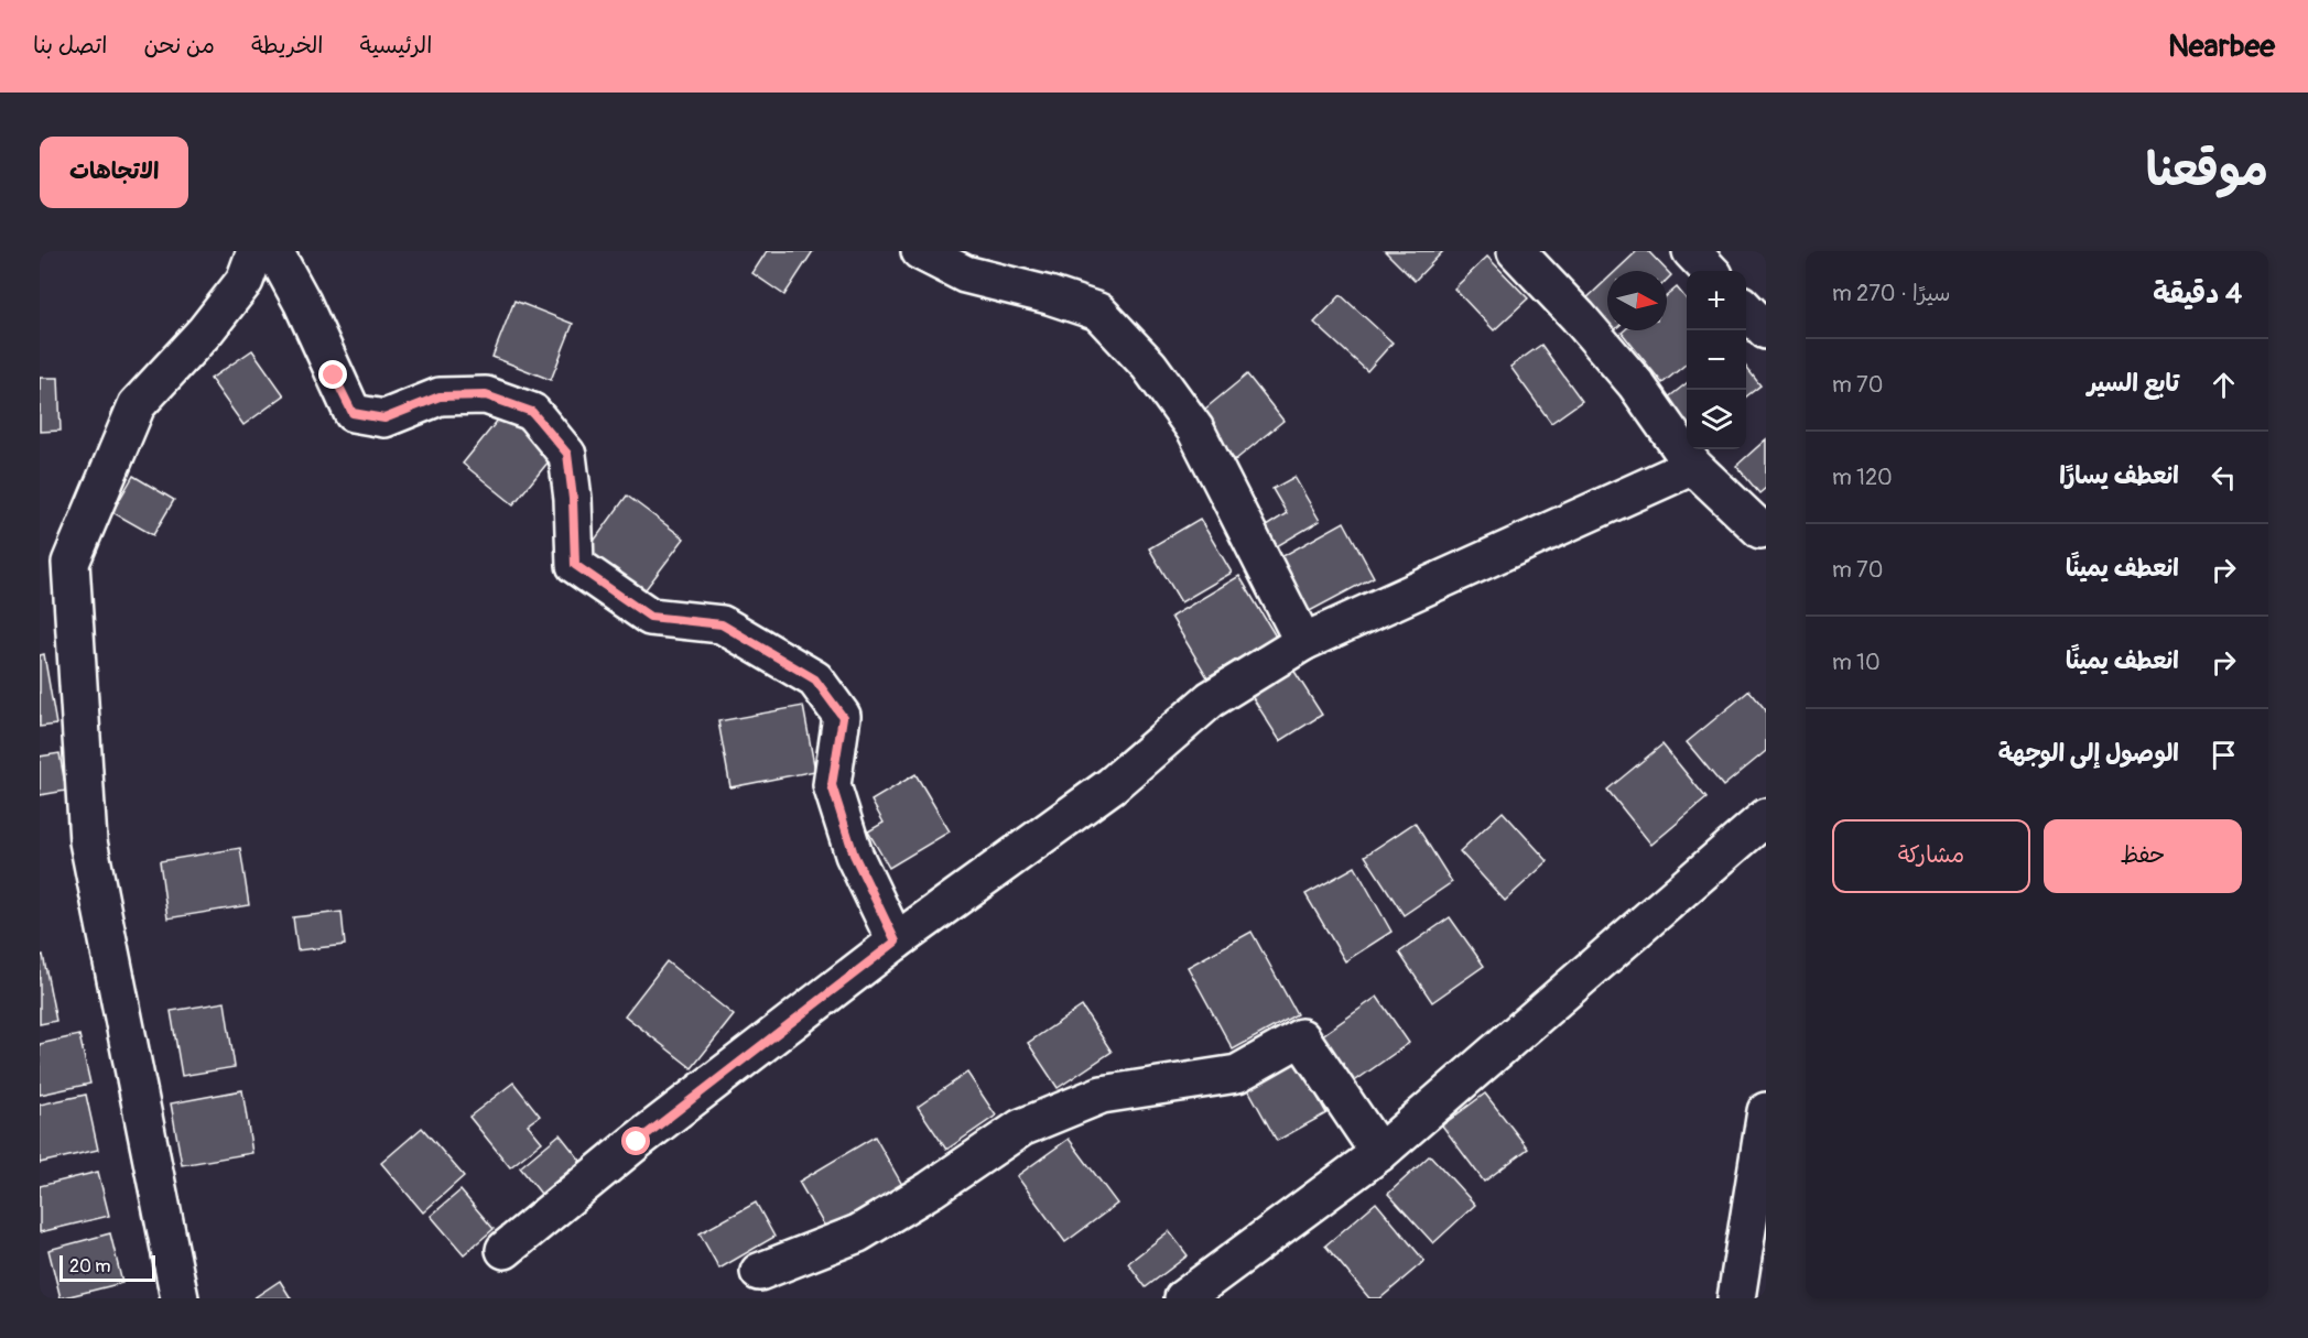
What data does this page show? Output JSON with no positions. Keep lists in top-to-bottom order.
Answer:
{
  "scale_bar": "20 m",
  "north": "right",
  "page": {
    "header": "Nearbee",
    "nav": [
      "الرئيسية",
      "الخريطة",
      "من نحن",
      "اتصل بنا"
    ],
    "title": "موقعنا",
    "buttons": [
      "الاتجاهات",
      ["حفظ", "مشاركة"]
    ],
    "heading": ["4 دقيقة", "سيرًا · 270 m"],
    "map_buttons": ["+", "−"],
    "list": [
      ["تابع السير", "70 m"],
      ["انعطف يسارًا", "120 m"],
      ["انعطف يمينًا", "70 m"],
      ["انعطف يمينًا", "10 m"],
      "الوصول إلى الوجهة"
    ],
    "scale": "20 m"
  }
}
